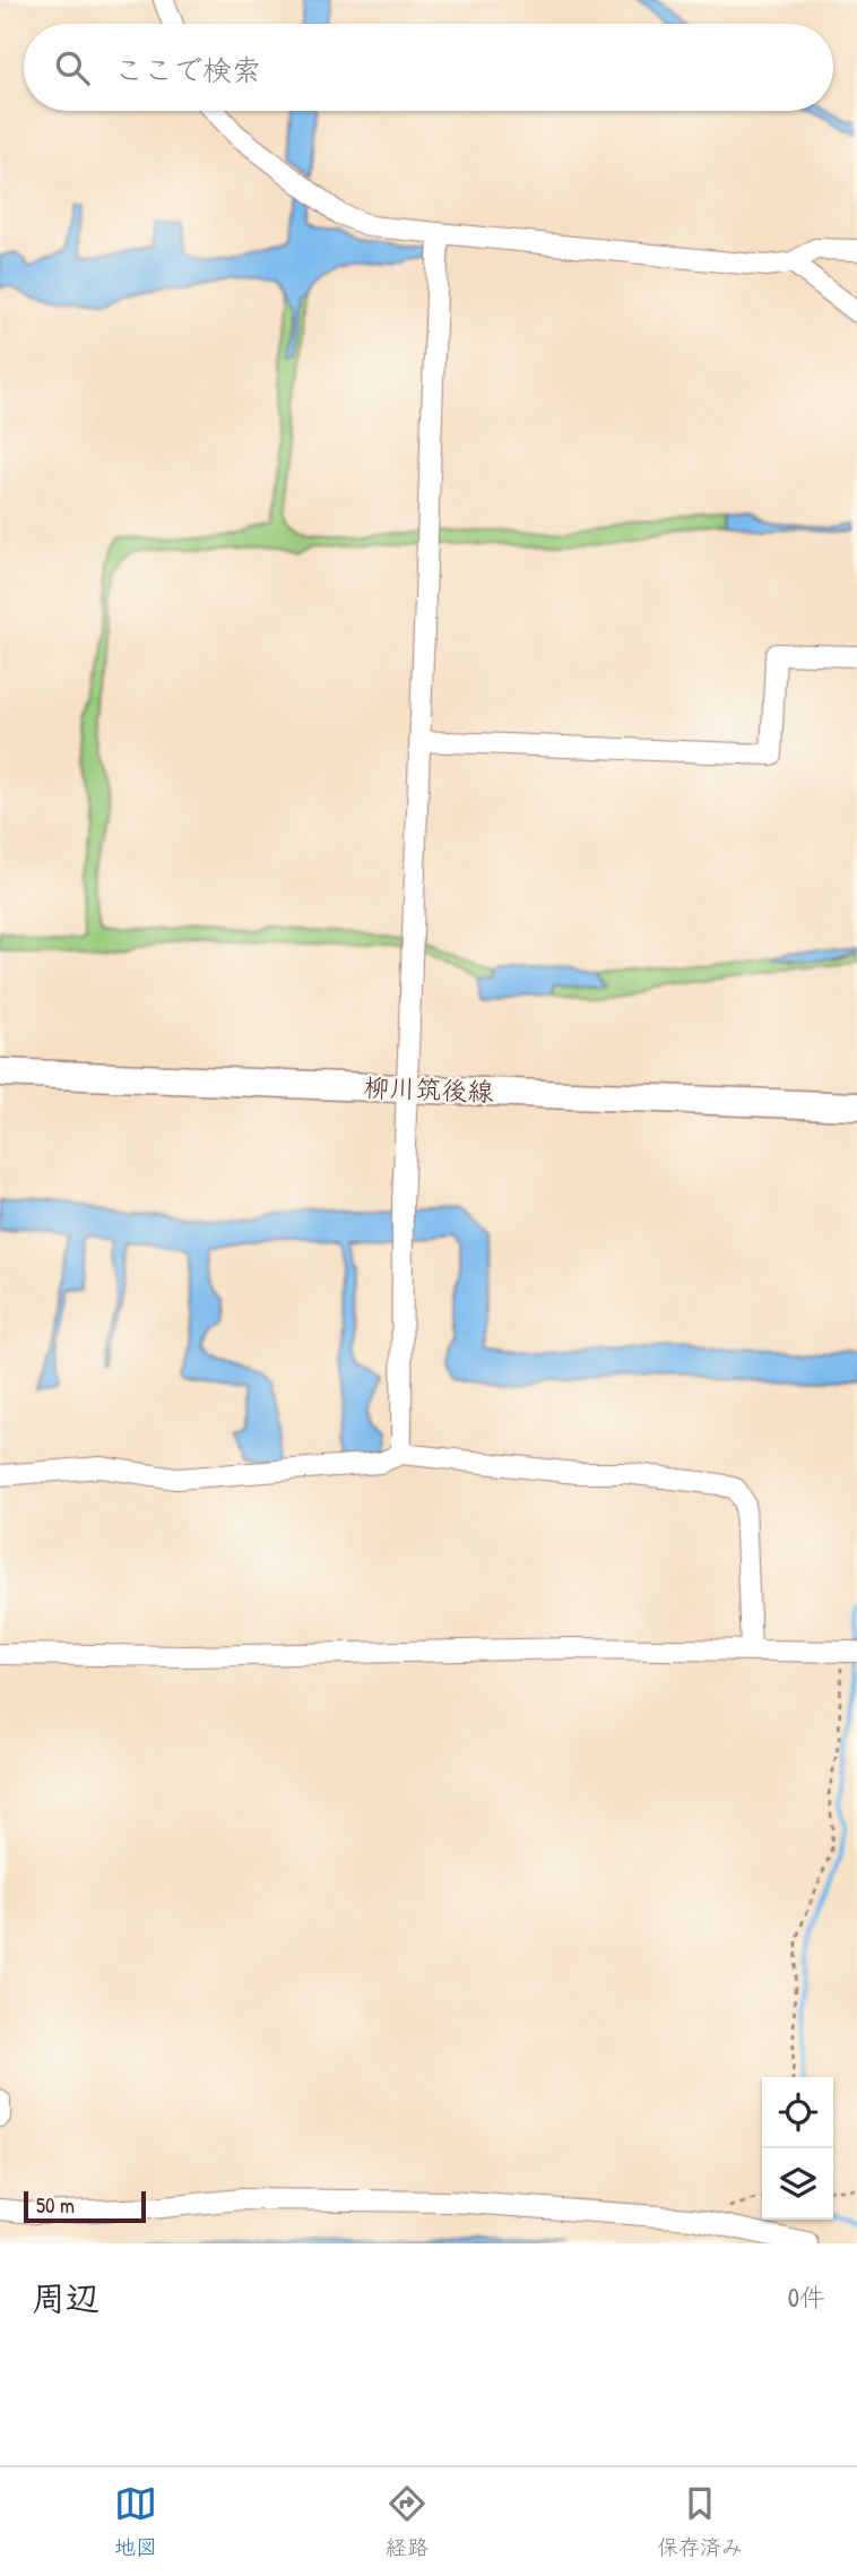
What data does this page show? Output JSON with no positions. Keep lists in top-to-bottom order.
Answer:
{
  "streets": {
    "main road": ["柳川筑後線"]
  },
  "scale_bar": "50 m",
  "page": {
    "search": "ここで検索",
    "scale": "50 m",
    "heading": ["周辺", "0件"],
    "nav": ["地図", "経路", "保存済み"]
  }
}
